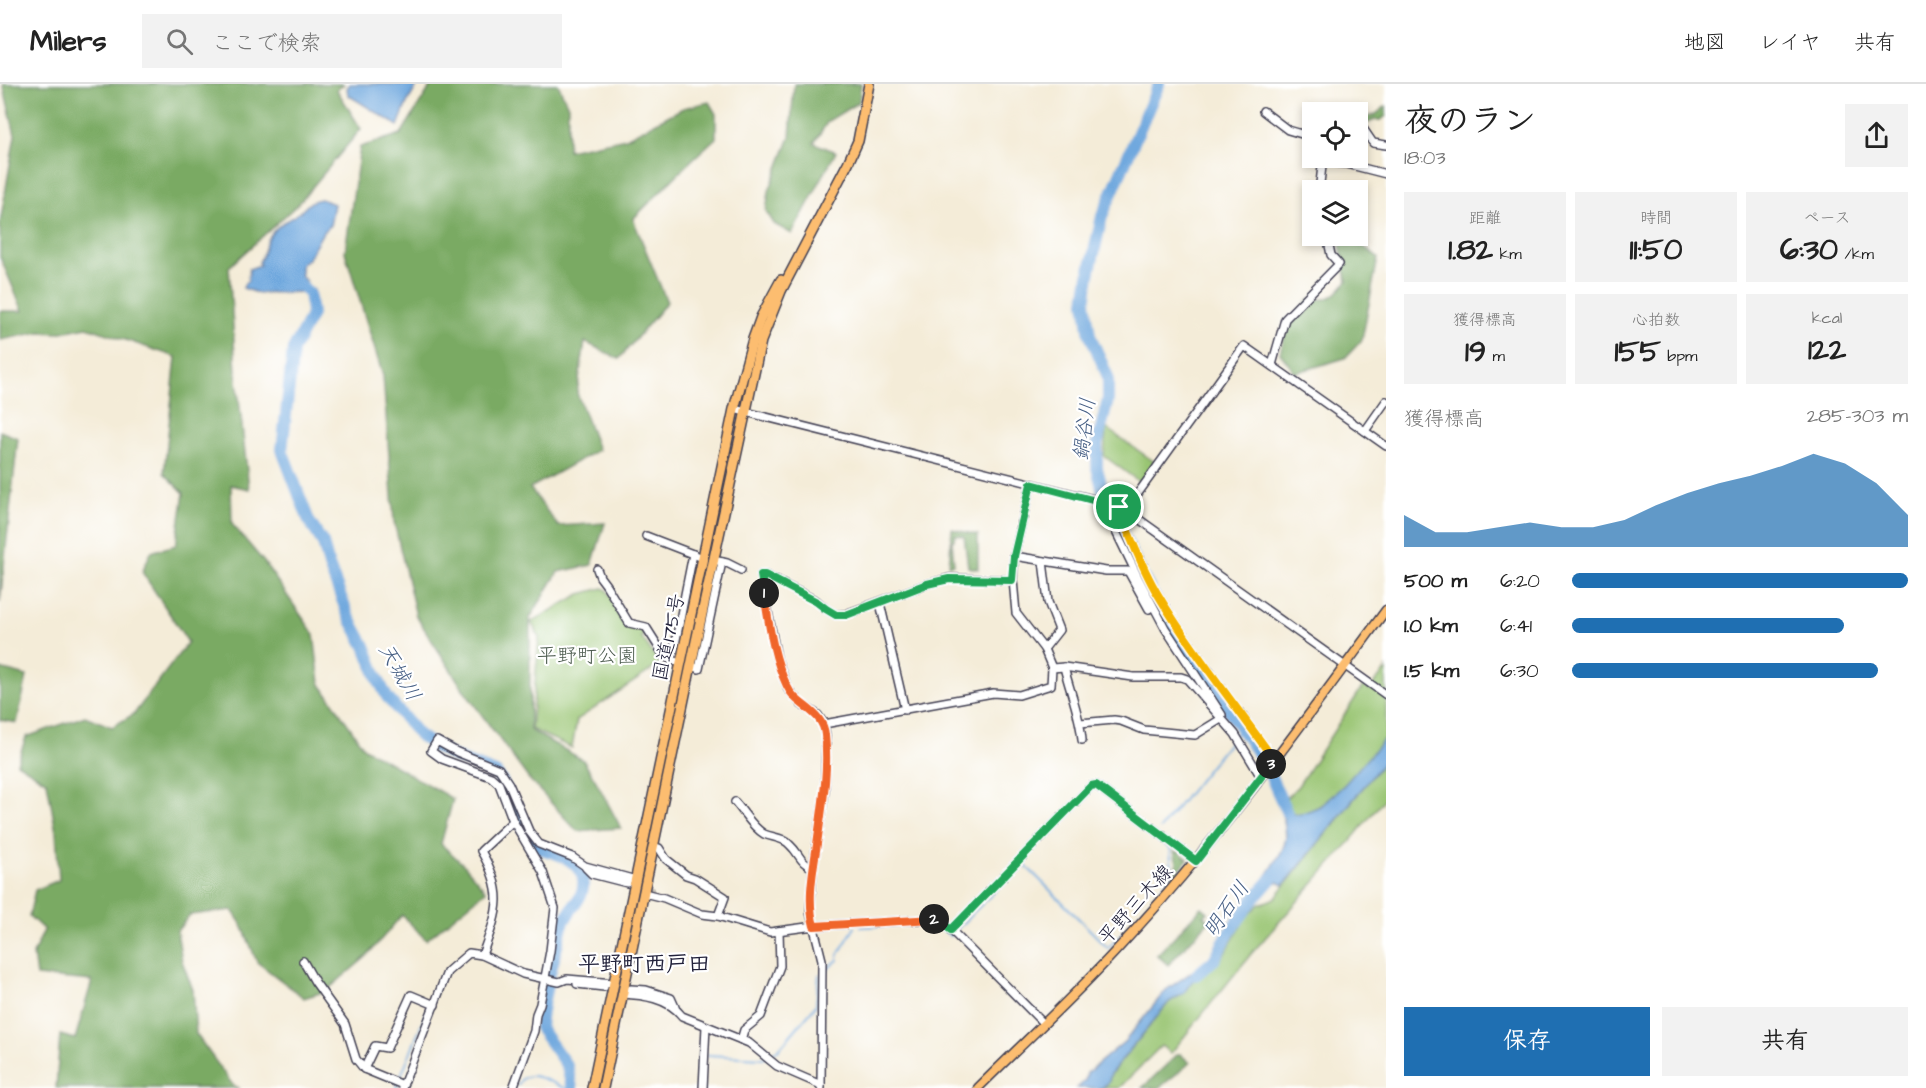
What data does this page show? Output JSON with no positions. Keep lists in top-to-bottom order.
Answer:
{
  "streets": {
    "highway": ["国道175号"],
    "main road": ["平野三木線"]
  },
  "districts": ["平野町西戸田"],
  "water": ["鍋谷川", "天城川", "明石川"],
  "parks": ["平野町公園"],
  "page": {
    "header": "Milers",
    "search": "ここで検索",
    "nav": ["地図", "レイヤ", "共有"],
    "heading": ["夜のラン", "18:03"],
    "stats": [
      ["距離", "1.82 km"],
      ["時間", "11:50"],
      ["ペース", "6:30 /km"],
      ["獲得標高", "19 m"],
      ["心拍数", "155 bpm"],
      ["kcal", "122"]
    ],
    "chart": ["獲得標高", "285–303 m"],
    "list": [
      {
        "name": "500 m",
        "note": "6:20"
      },
      {
        "name": "1.0 km",
        "note": "6:41"
      },
      {
        "name": "1.5 km",
        "note": "6:30"
      }
    ],
    "pins": ["1", "3", "2"],
    "buttons": ["保存", "共有"]
  }
}
